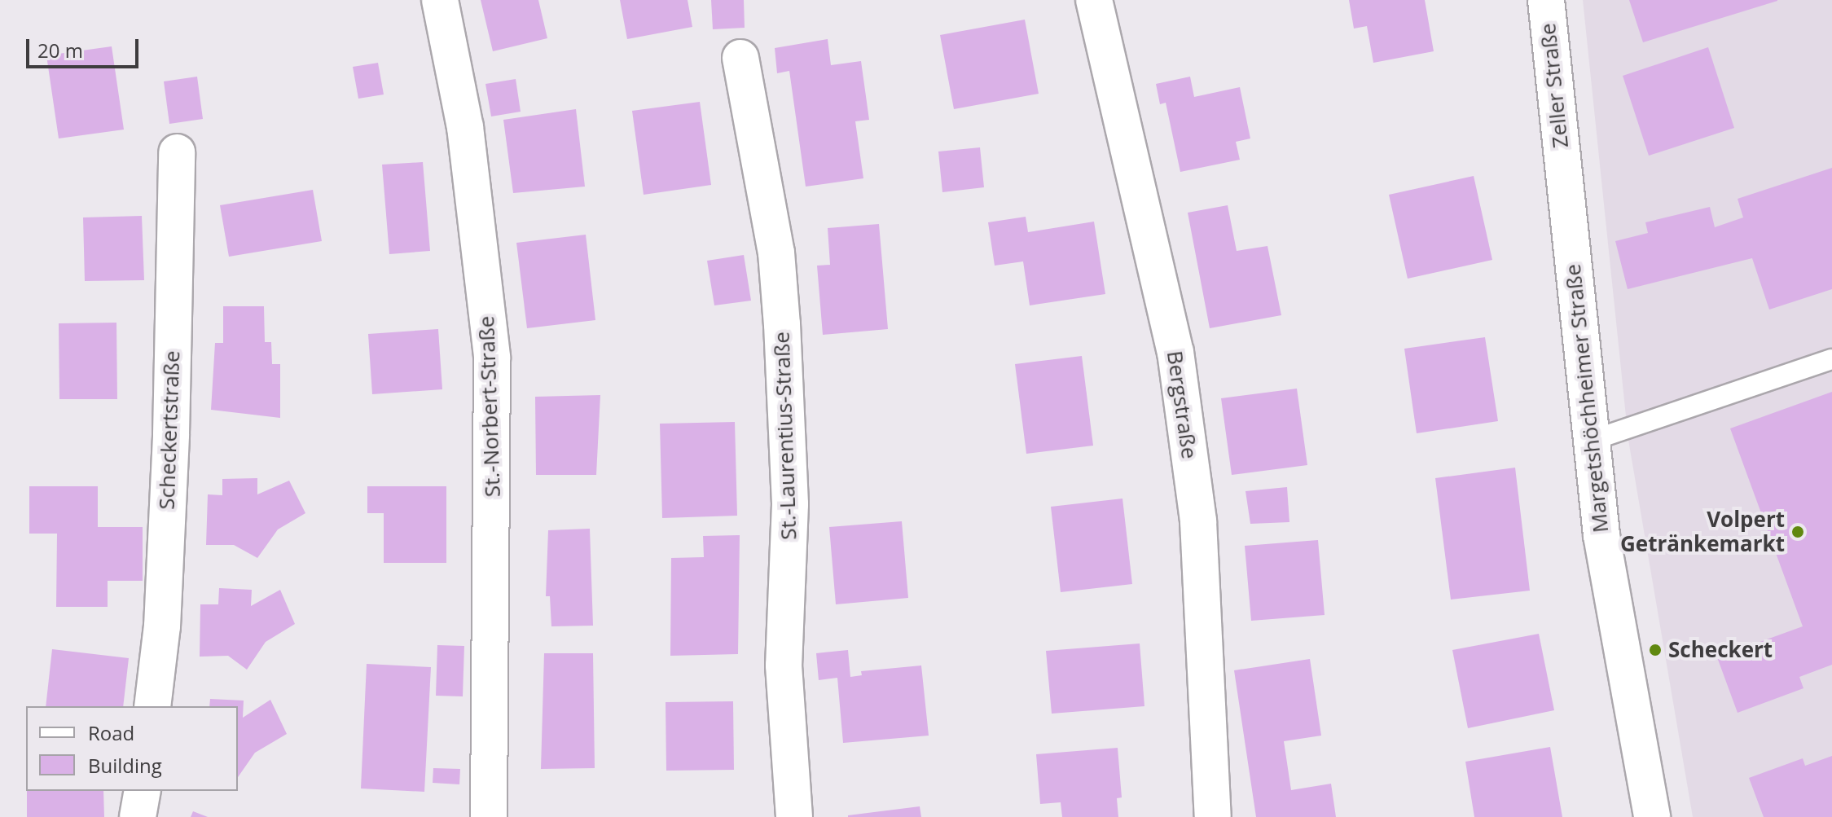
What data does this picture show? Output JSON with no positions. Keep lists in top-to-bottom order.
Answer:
{
  "streets": {
    "street": [
      "Zeller Straße",
      "Margetshöchheimer Straße",
      "Bergstraße",
      "St.-Norbert-Straße",
      "Scheckertstraße",
      "St.-Laurentius-Straße"
    ]
  },
  "crossings": [
    ["Zeller Straße", "Margetshöchheimer Straße"]
  ],
  "places": ["Volpert Getränkemarkt", "Scheckert"],
  "legend": ["Road", "Building"],
  "scale_bar": "20 m"
}
